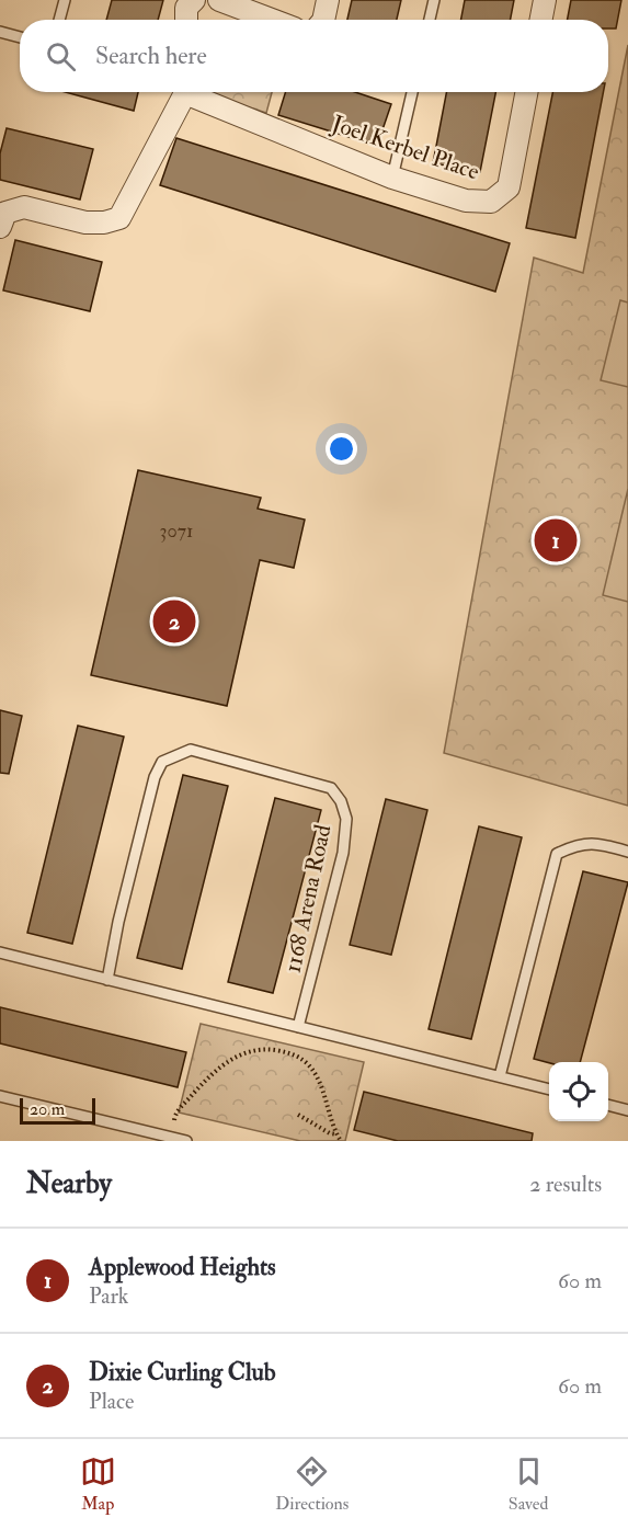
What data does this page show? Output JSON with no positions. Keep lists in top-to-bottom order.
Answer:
{
  "streets": {
    "street": ["Joel Kerbel Place"],
    "lane": ["1168 Arena Road"]
  },
  "house_numbers": ["3071"],
  "scale_bar": "20 m",
  "page": {
    "search": "Search here",
    "pins": ["1", "2"],
    "scale": "20 m",
    "heading": ["Nearby", "2 results"],
    "list": [
      {
        "mark": "1",
        "name": "Applewood Heights",
        "note": "Park",
        "value": "60 m"
      },
      {
        "mark": "2",
        "name": "Dixie Curling Club",
        "note": "Place",
        "value": "60 m"
      }
    ],
    "nav": ["Map", "Directions", "Saved"]
  }
}
